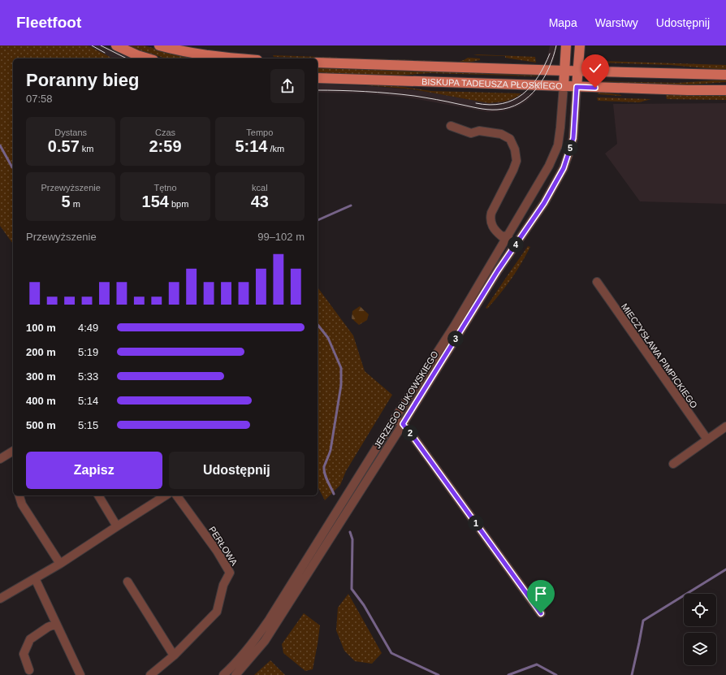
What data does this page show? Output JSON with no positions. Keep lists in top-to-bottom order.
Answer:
{
  "streets": {
    "main road": ["BISKUPA TADEUSZA PŁOSKIEGO"],
    "street": ["MIECZYSŁAWA PIMPICKIEGO", "JERZEGO BUKOWSKIEGO", "PERŁOWA"]
  },
  "crossings": [
    ["BISKUPA TADEUSZA PŁOSKIEGO", "JERZEGO BUKOWSKIEGO"]
  ],
  "page": {
    "header": "Fleetfoot",
    "nav": ["Mapa", "Warstwy", "Udostępnij"],
    "heading": ["Poranny bieg", "07:58"],
    "stats": [
      ["Dystans", "0.57 km"],
      ["Czas", "2:59"],
      ["Tempo", "5:14 /km"],
      ["Przewyższenie", "5 m"],
      ["Tętno", "154 bpm"],
      ["kcal", "43"]
    ],
    "pins": [
      "5",
      "4",
      "3",
      "2",
      "1"
    ],
    "chart": ["Przewyższenie", "99–102 m"],
    "list": [
      {
        "name": "100 m",
        "note": "4:49"
      },
      {
        "name": "200 m",
        "note": "5:19"
      },
      {
        "name": "300 m",
        "note": "5:33"
      },
      {
        "name": "400 m",
        "note": "5:14"
      },
      {
        "name": "500 m",
        "note": "5:15"
      }
    ],
    "buttons": ["Zapisz", "Udostępnij"]
  }
}
